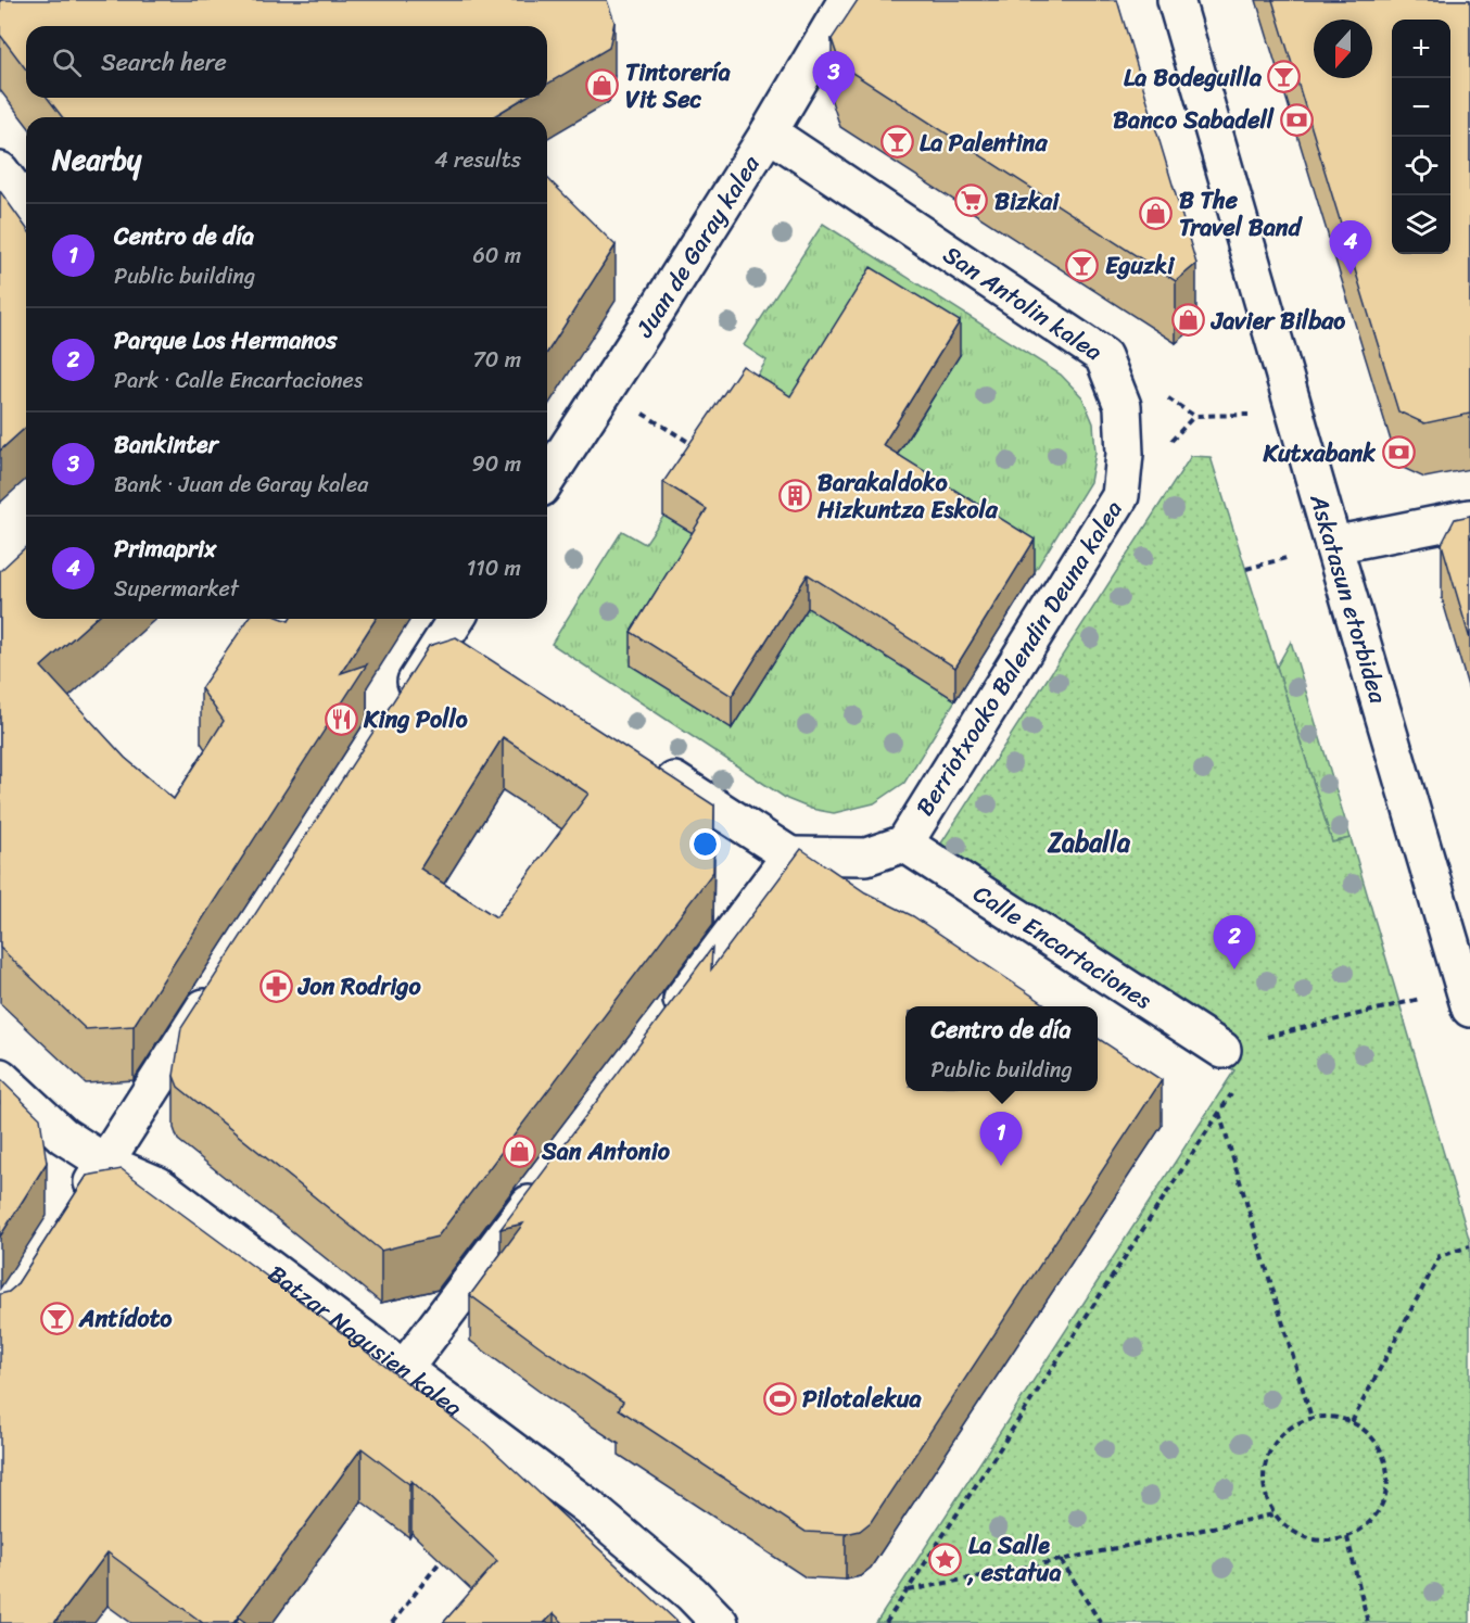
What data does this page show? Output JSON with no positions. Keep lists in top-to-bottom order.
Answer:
{
  "streets": {
    "street": [
      "Juan de Garay kalea",
      "San Antolin kalea",
      "Askatasun etorbidea",
      "Berriotxoako Balendin Deuna kalea",
      "Calle Encartaciones",
      "Batzar Nagusien kalea"
    ]
  },
  "crossings": [
    ["Juan de Garay kalea", "San Antolin kalea"],
    ["San Antolin kalea", "Berriotxoako Balendin Deuna kalea"],
    ["Berriotxoako Balendin Deuna kalea", "Calle Encartaciones"]
  ],
  "districts": ["Zaballa"],
  "places": {
    "bar": [
      "La Bodeguilla",
      "La Palentina",
      "Eguzki",
      "Antídoto"
    ],
    "shop": [
      "Tintorería Vit Sec",
      "B The Travel Band",
      "Javier Bilbao",
      "San Antonio"
    ],
    "bank": ["Banco Sabadell", "Kutxabank"],
    "supermarket": ["Bizkai"],
    "building": ["Barakaldoko Hizkuntza Eskola"],
    "restaurant": ["King Pollo"],
    "pharmacy": ["Jon Rodrigo"],
    "sports": ["Pilotalekua"],
    "place": ["La Salle , estatua"]
  },
  "north": "bottom",
  "page": {
    "map_buttons": ["+", "−"],
    "search": "Search here",
    "pins": [
      "3",
      "4",
      "2",
      "1"
    ],
    "heading": ["Nearby", "4 results"],
    "list": [
      {
        "mark": "1",
        "name": "Centro de día",
        "note": "Public building",
        "value": "60 m"
      },
      {
        "mark": "2",
        "name": "Parque Los Hermanos",
        "note": "Park · Calle Encartaciones",
        "value": "70 m"
      },
      {
        "mark": "3",
        "name": "Bankinter",
        "note": "Bank · Juan de Garay kalea",
        "value": "90 m"
      },
      {
        "mark": "4",
        "name": "Primaprix",
        "note": "Supermarket",
        "value": "110 m"
      }
    ],
    "popup": ["Centro de día", "Public building"]
  }
}
